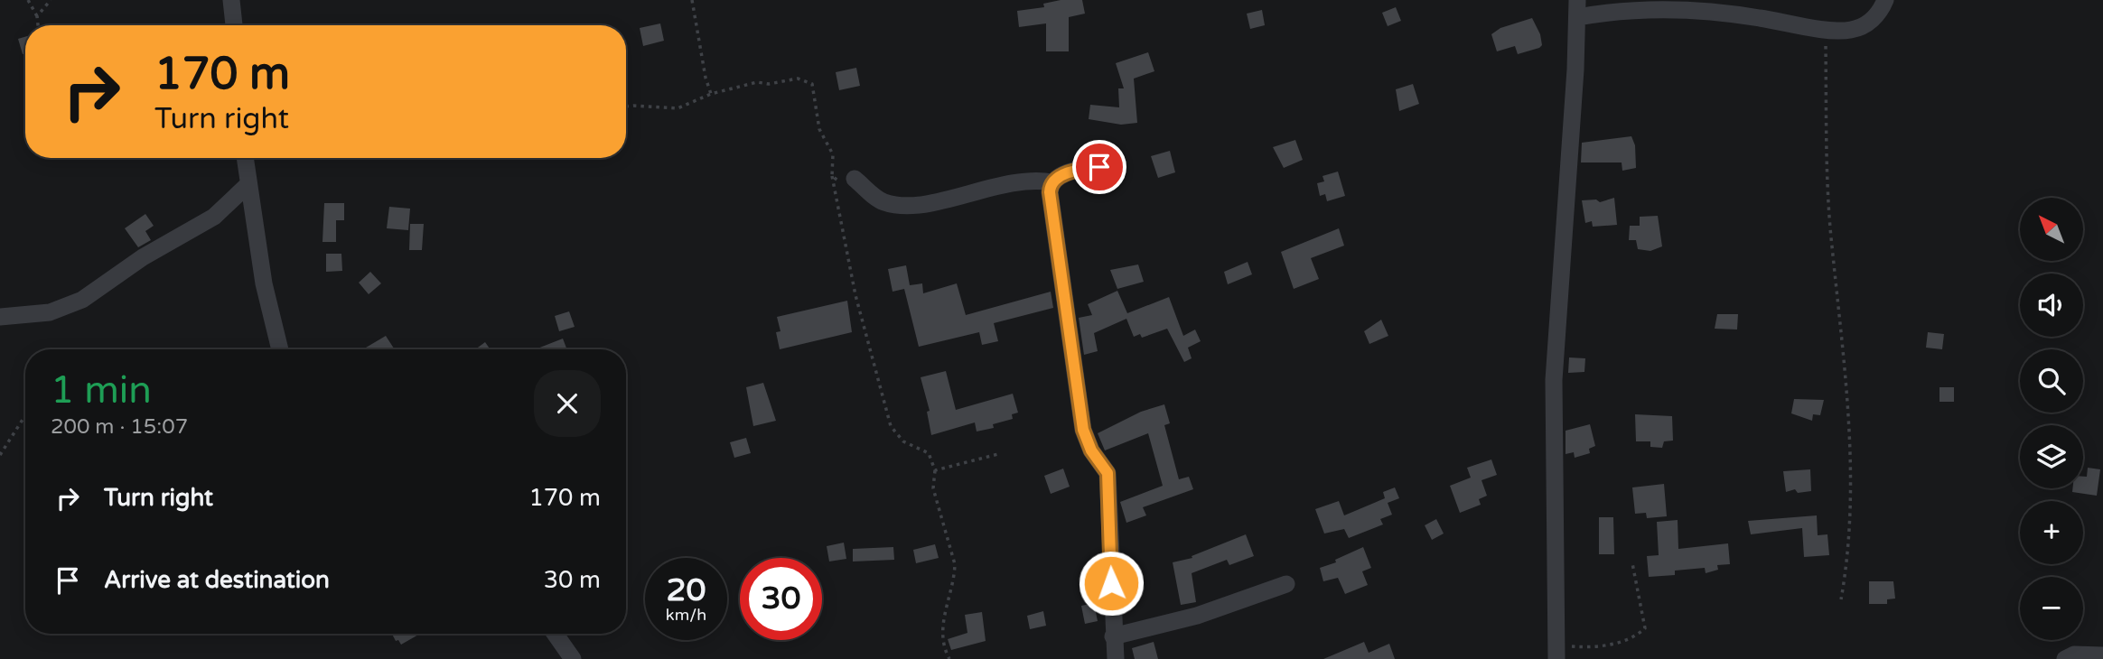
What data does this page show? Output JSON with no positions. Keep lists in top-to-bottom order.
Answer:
{
  "north": "top left",
  "page": {
    "turn": ["170 m", "Turn right"],
    "map_buttons": ["+", "−"],
    "heading": ["1 min", "200 m · 15:07"],
    "list": [
      {
        "name": "Turn right",
        "value": "170 m"
      },
      {
        "name": "Arrive at destination",
        "value": "30 m"
      }
    ],
    "speed": "20 km/h",
    "limit": "30"
  }
}
